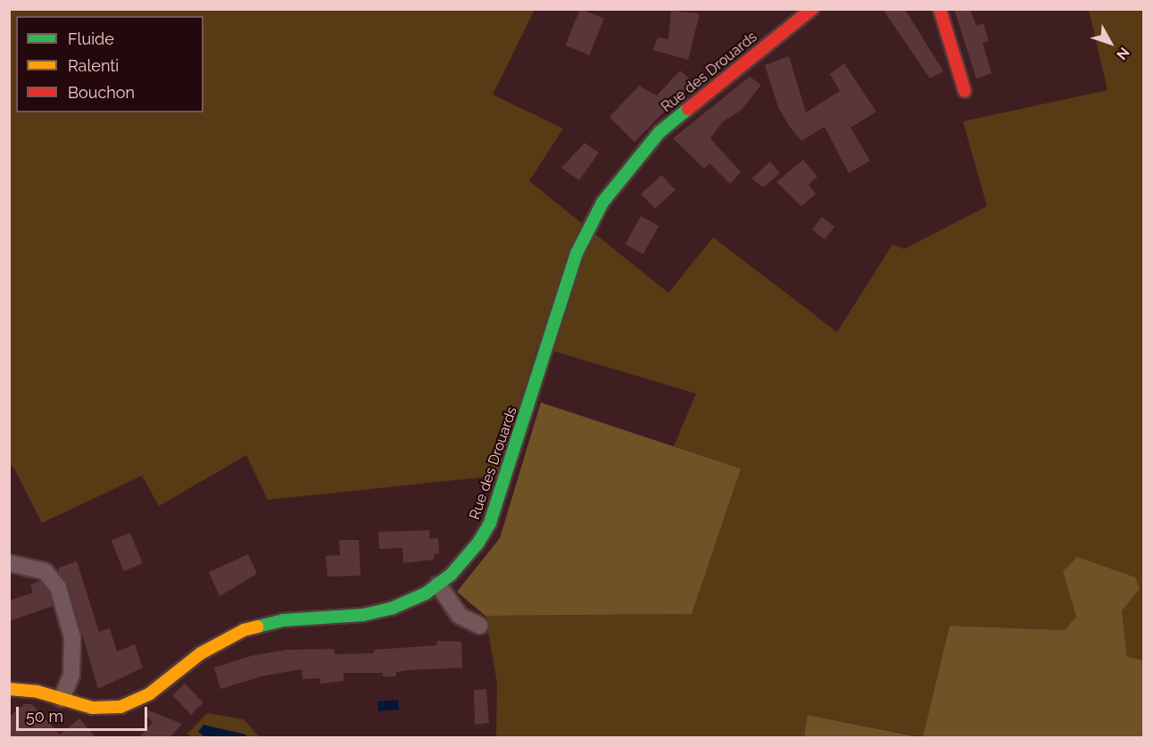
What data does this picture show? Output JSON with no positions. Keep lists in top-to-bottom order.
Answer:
{
  "streets": {
    "street": ["Rue des Drouards"]
  },
  "legend": ["Fluide", "Ralenti", "Bouchon"],
  "scale_bar": "50 m",
  "north": "bottom right"
}
